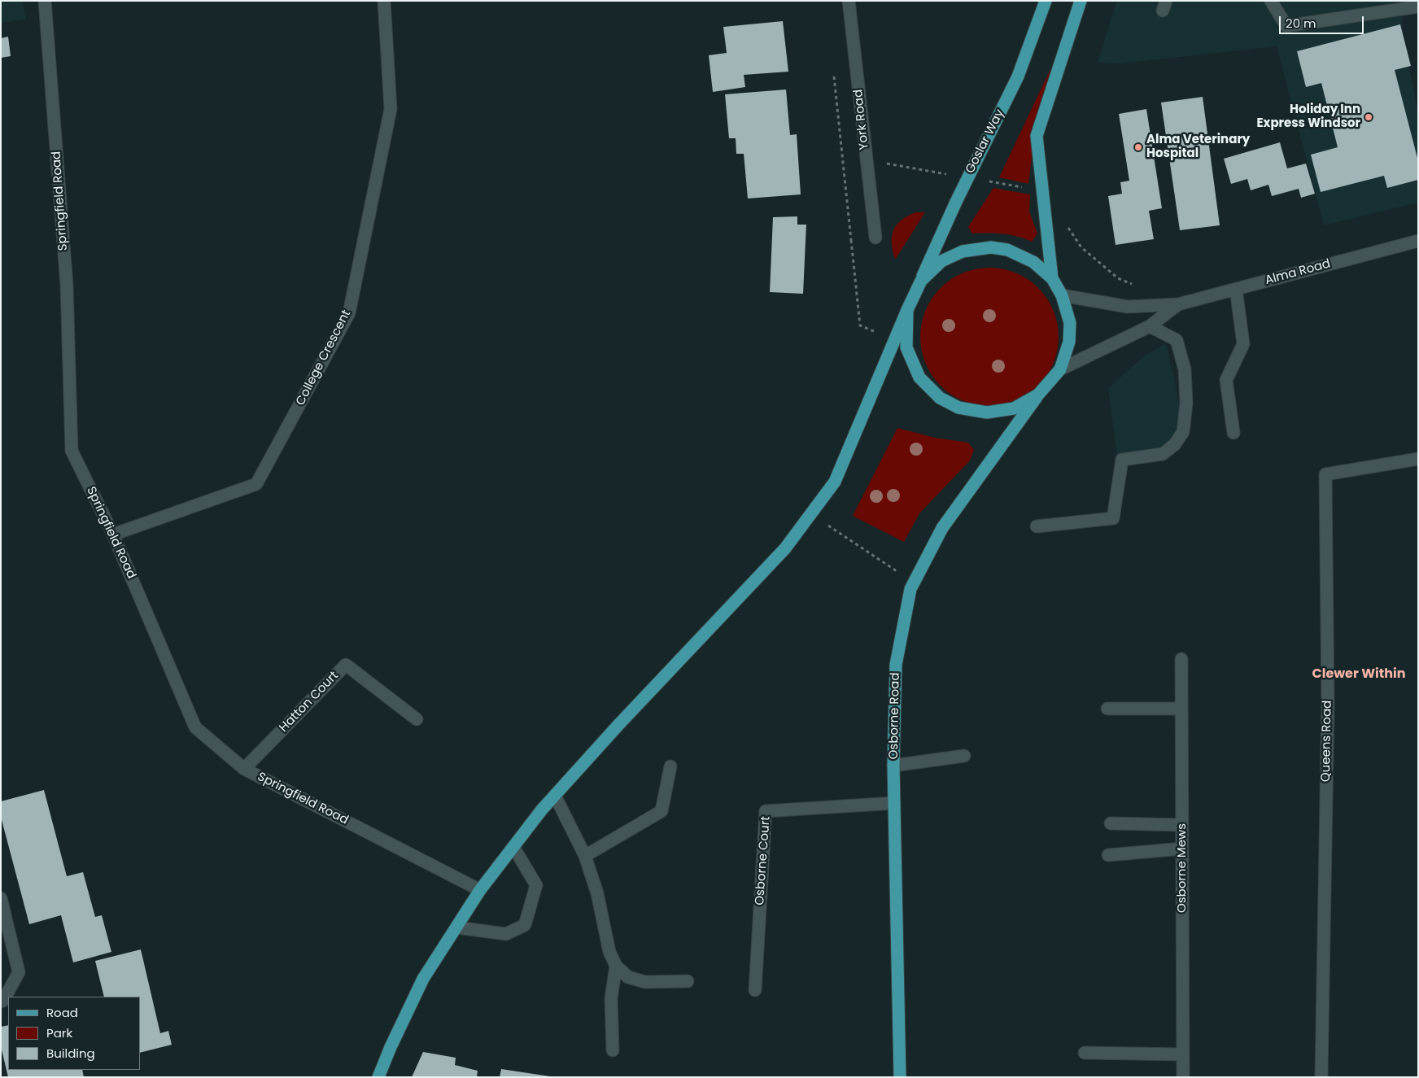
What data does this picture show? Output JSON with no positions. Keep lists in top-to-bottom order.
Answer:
{
  "streets": {
    "main road": ["Goslar Way", "Osborne Road"],
    "street": [
      "York Road",
      "Springfield Road",
      "Alma Road",
      "College Crescent",
      "Hatton Court",
      "Queens Road",
      "Osborne Court",
      "Osborne Mews"
    ]
  },
  "crossings": [
    ["Goslar Way", "Springfield Road"],
    ["Springfield Road", "College Crescent"],
    ["Springfield Road", "Hatton Court"],
    ["Osborne Road", "Osborne Court"]
  ],
  "districts": ["Clewer Within"],
  "places": ["Holiday Inn Express Windsor", "Alma Veterinary Hospital"],
  "legend": ["Road", "Park", "Building"],
  "scale_bar": "20 m"
}
